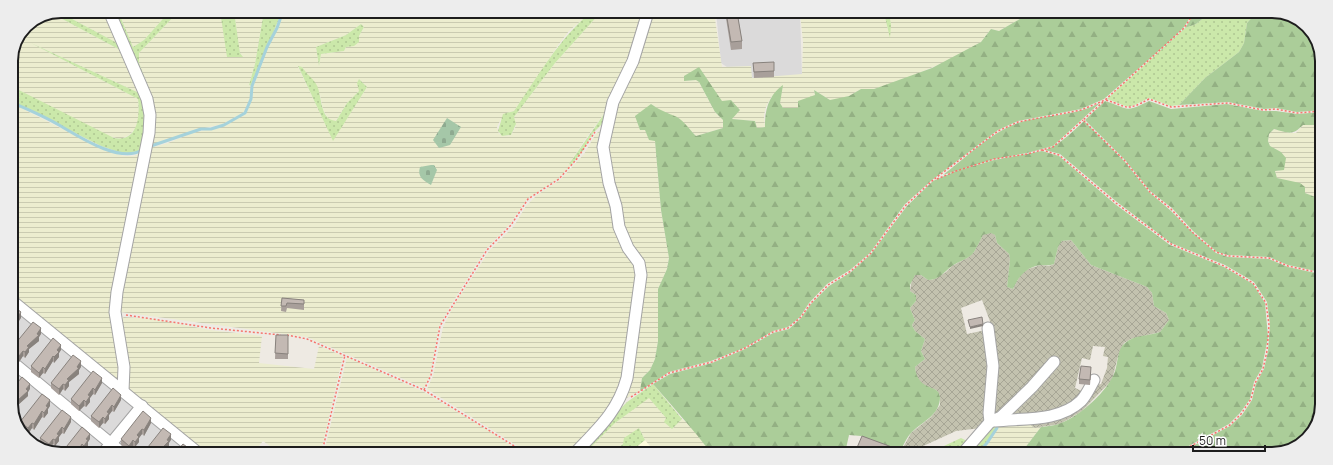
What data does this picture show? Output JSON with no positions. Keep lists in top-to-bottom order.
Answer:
{
  "scale_bar": "50 m"
}
